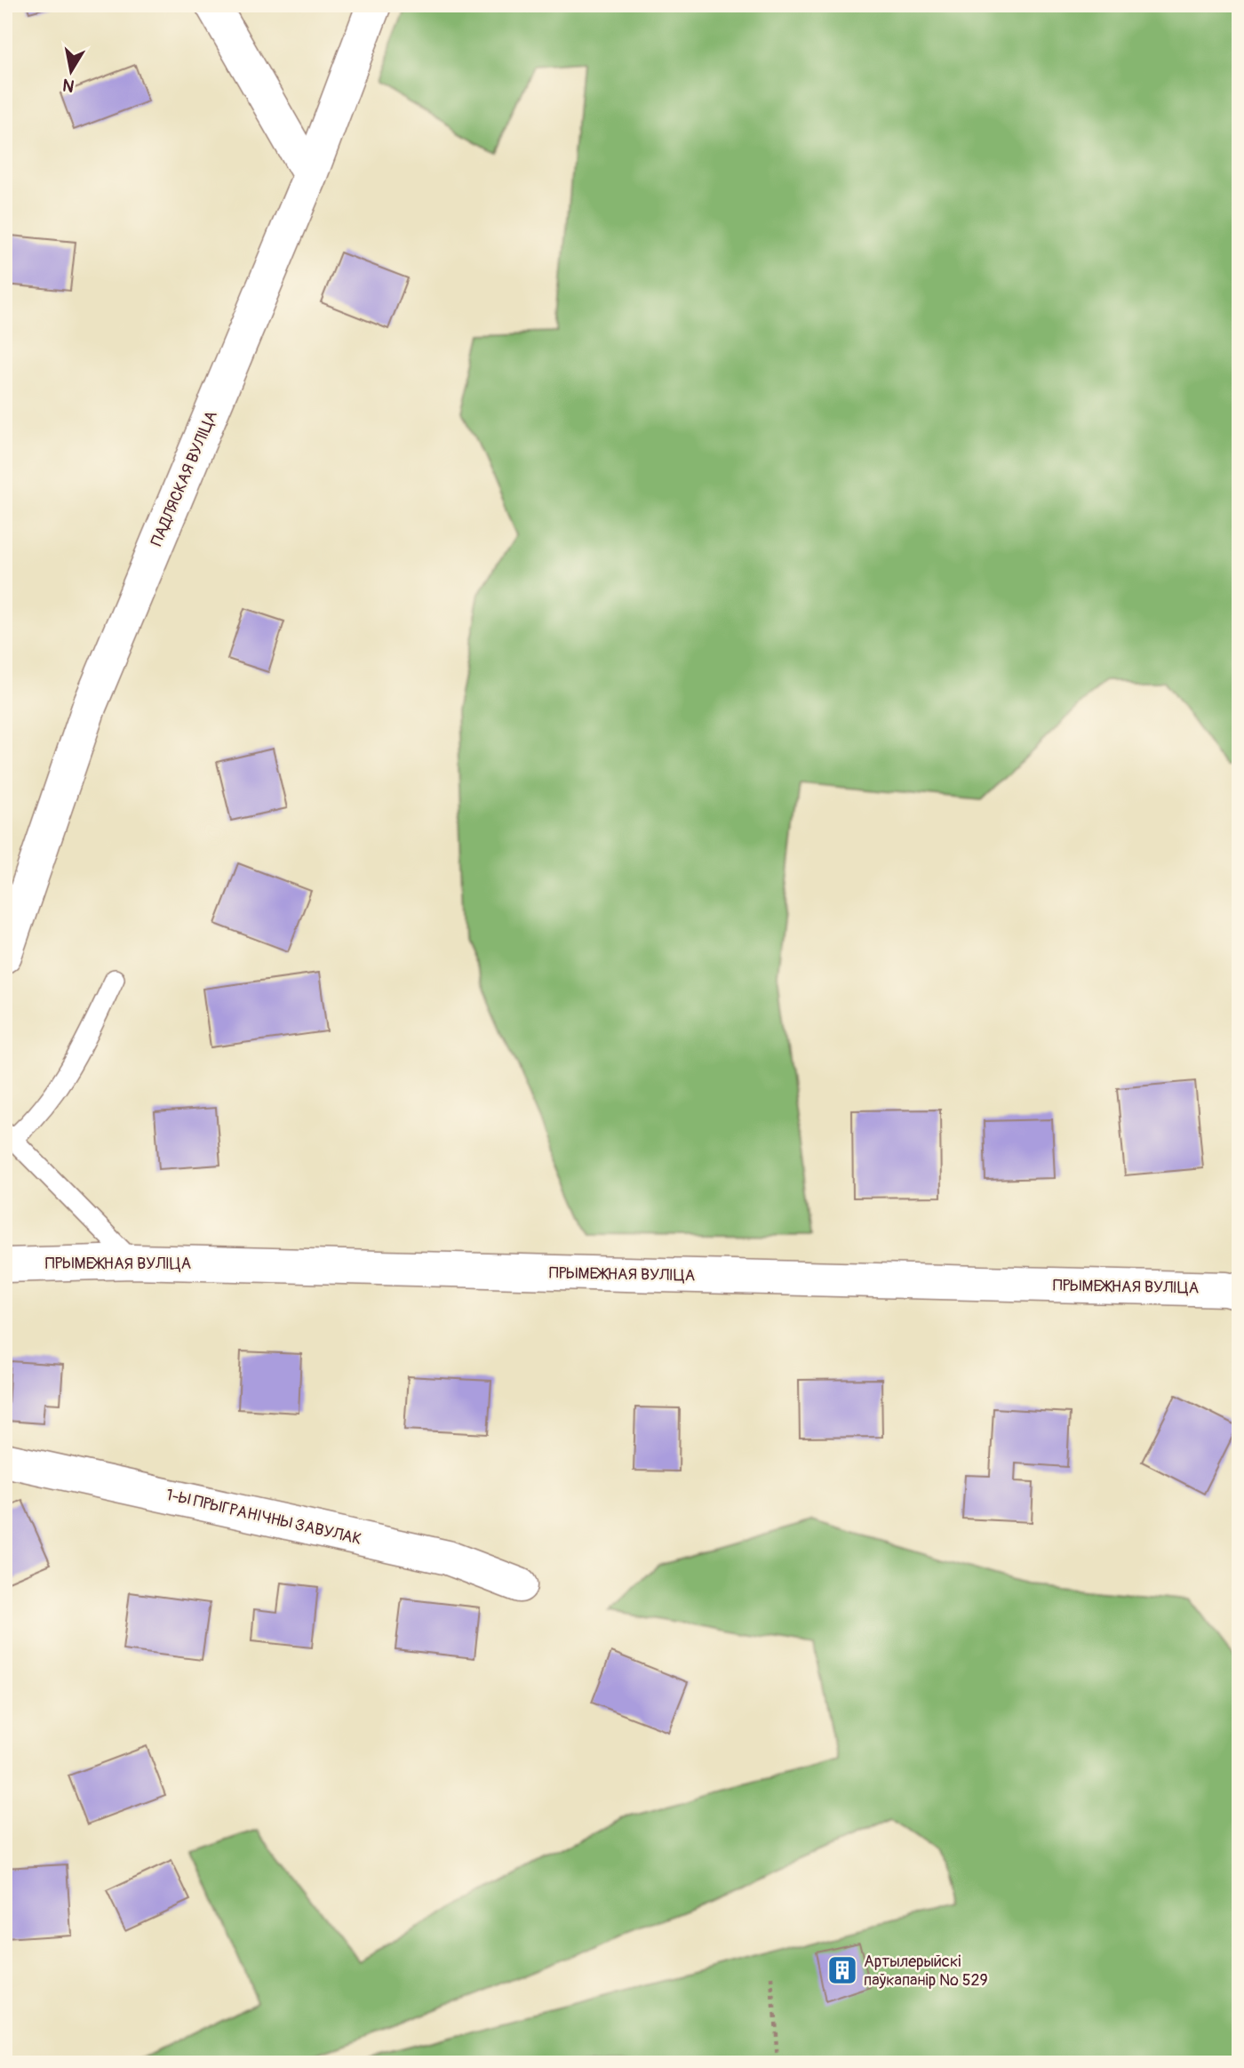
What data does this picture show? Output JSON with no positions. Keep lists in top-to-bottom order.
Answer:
{
  "streets": {
    "street": ["ПАДЛЯСКАЯ ВУЛІЦА", "ПРЫМЕЖНАЯ ВУЛІЦА", "1-Ы ПРЫГРАНІЧНЫ ЗАВУЛАК"]
  },
  "places": {
    "building": ["Артылерыйскі паўкапанір № 529"]
  },
  "north": "bottom"
}
